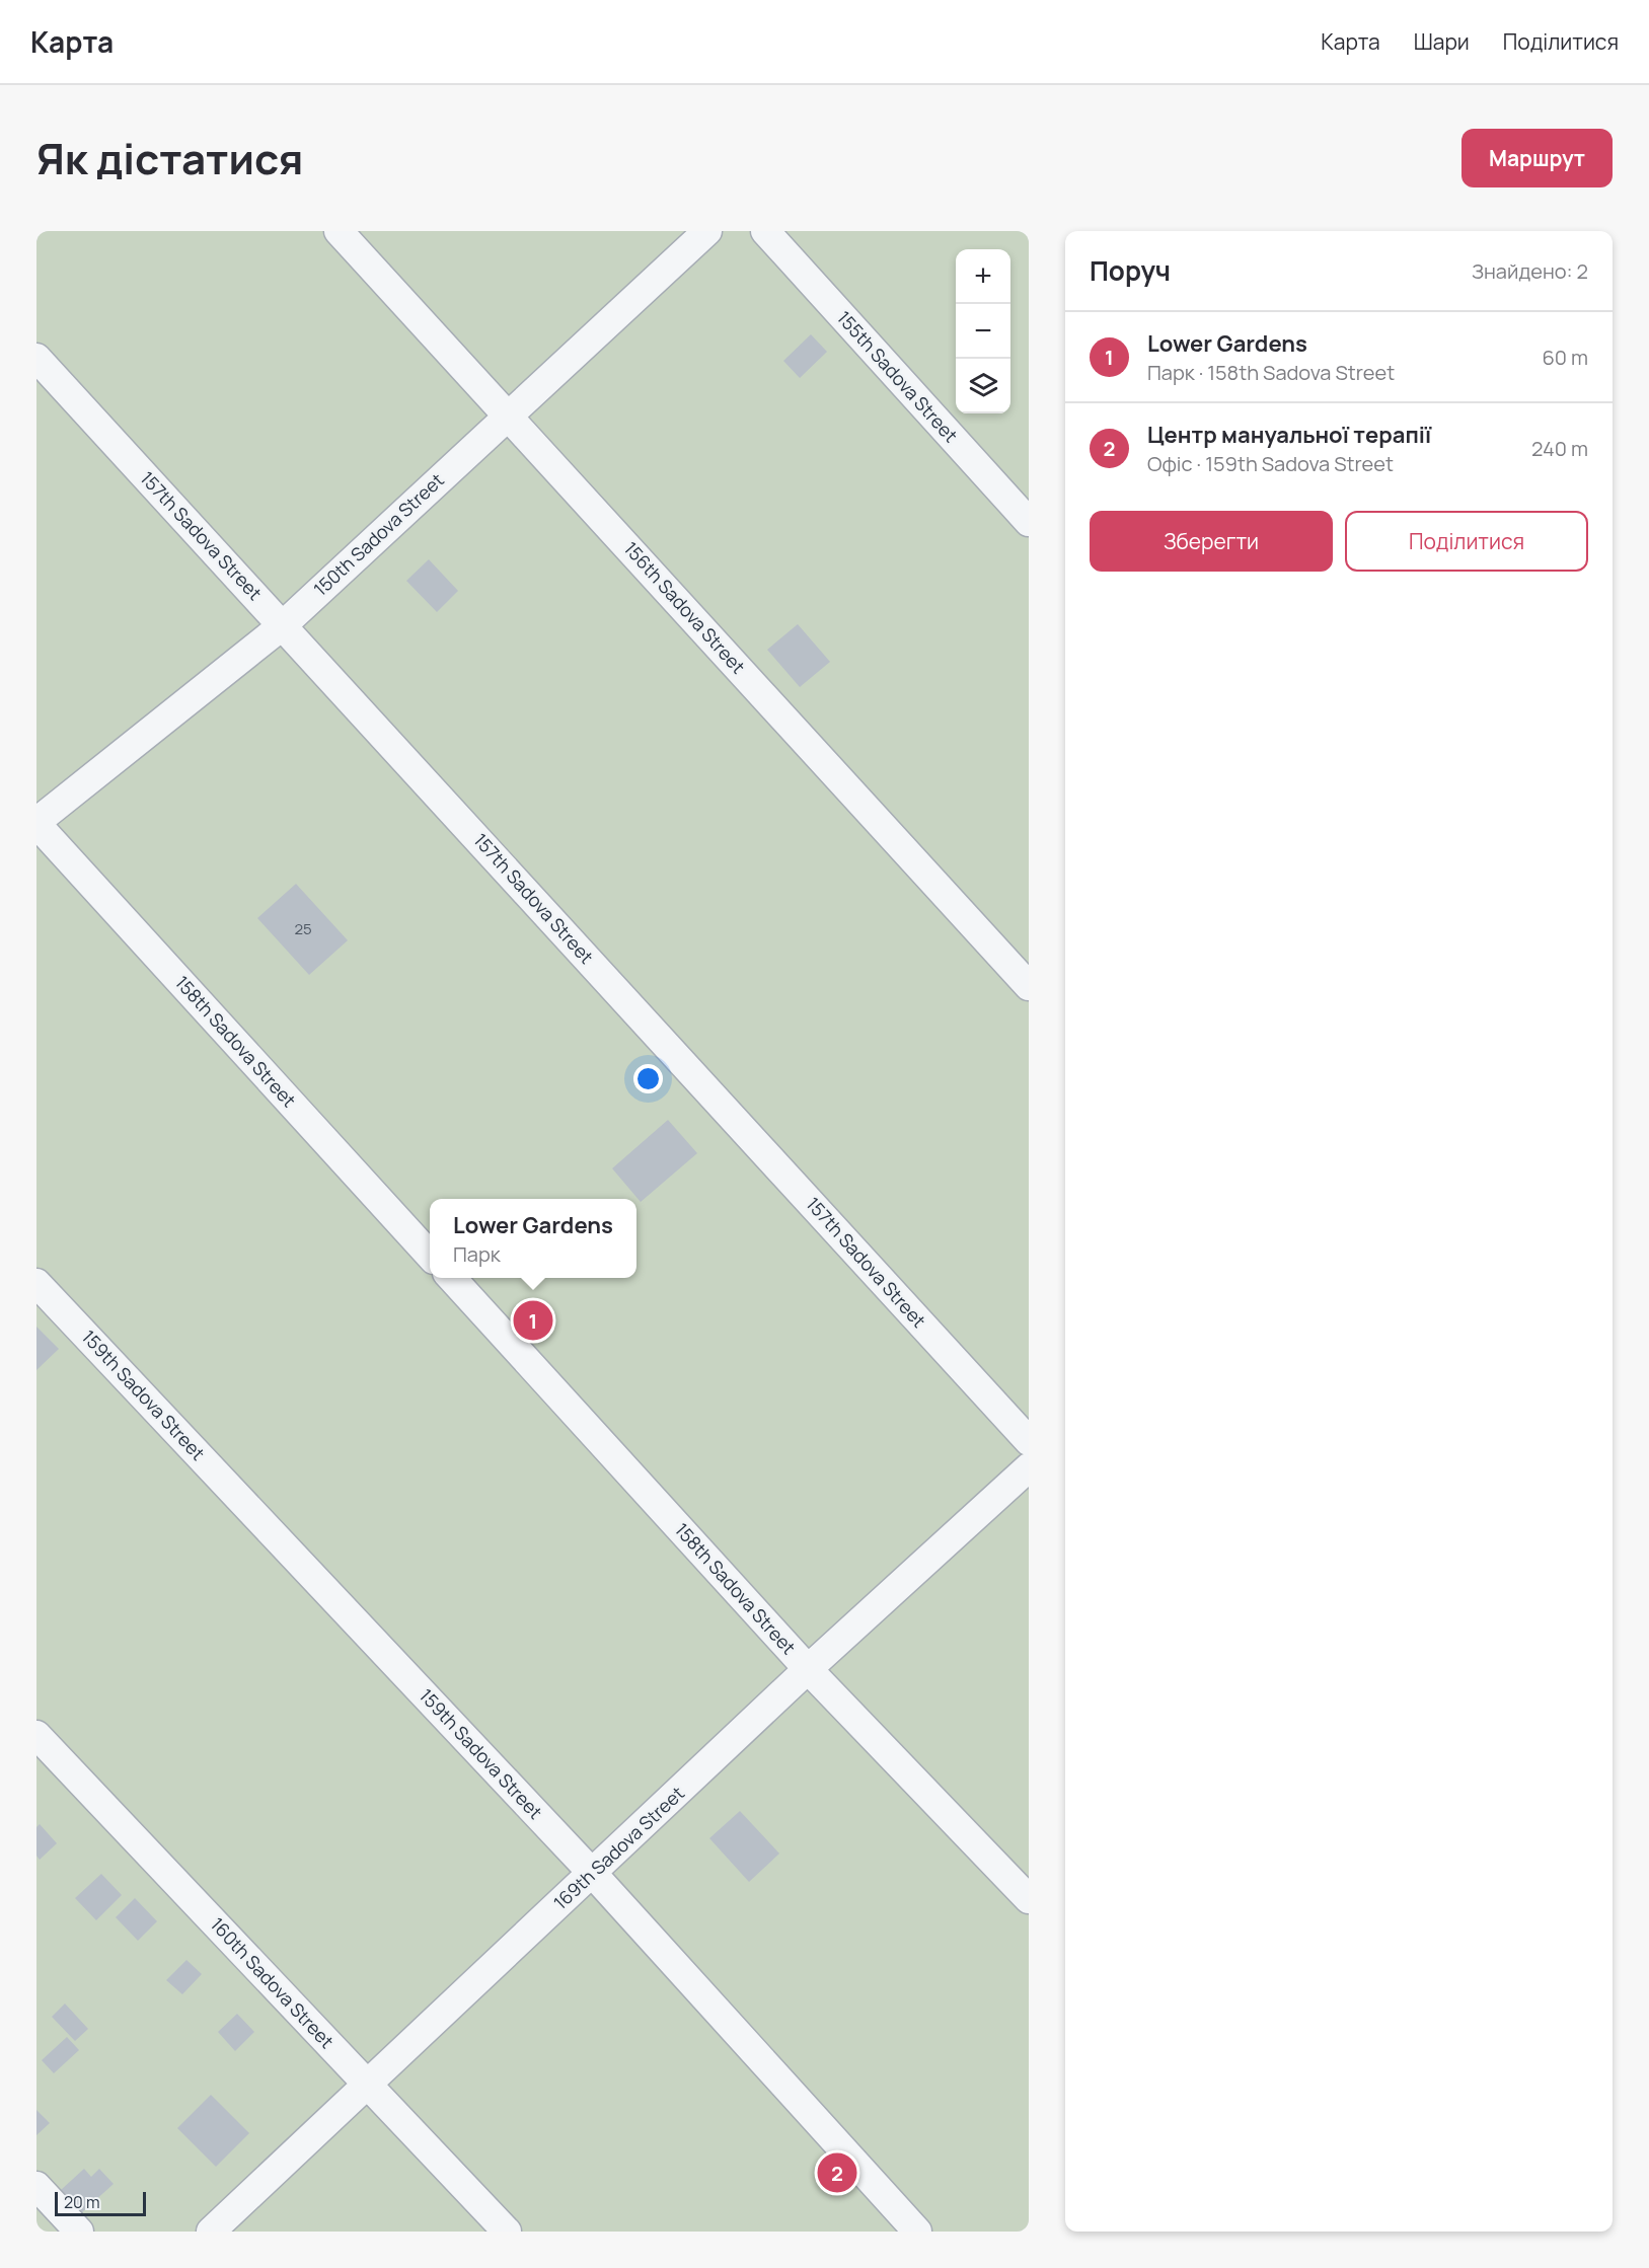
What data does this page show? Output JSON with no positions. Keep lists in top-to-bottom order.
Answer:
{
  "streets": {
    "street": [
      "155th Sadova Street",
      "150th Sadova Street",
      "157th Sadova Street",
      "156th Sadova Street",
      "158th Sadova Street",
      "159th Sadova Street",
      "169th Sadova Street",
      "160th Sadova Street"
    ]
  },
  "crossings": [
    ["150th Sadova Street", "157th Sadova Street"],
    ["150th Sadova Street", "156th Sadova Street"],
    ["150th Sadova Street", "158th Sadova Street"],
    ["158th Sadova Street", "169th Sadova Street"],
    ["159th Sadova Street", "169th Sadova Street"],
    ["169th Sadova Street", "160th Sadova Street"]
  ],
  "house_numbers": ["25"],
  "scale_bar": "20 m",
  "page": {
    "header": "Карта",
    "nav": ["Карта", "Шари", "Поділитися"],
    "title": "Як дістатися",
    "buttons": [
      "Маршрут",
      ["Зберегти", "Поділитися"]
    ],
    "heading": ["Поруч", "Знайдено: 2"],
    "map_buttons": ["+", "−"],
    "list": [
      {
        "mark": "1",
        "name": "Lower Gardens",
        "note": "Парк · 158th Sadova Street",
        "value": "60 m"
      },
      {
        "mark": "2",
        "name": "Центр мануальної терапії",
        "note": "Офіс · 159th Sadova Street",
        "value": "240 m"
      }
    ],
    "popup": ["Lower Gardens", "Парк"],
    "pins": ["1", "2"],
    "scale": "20 m"
  }
}
